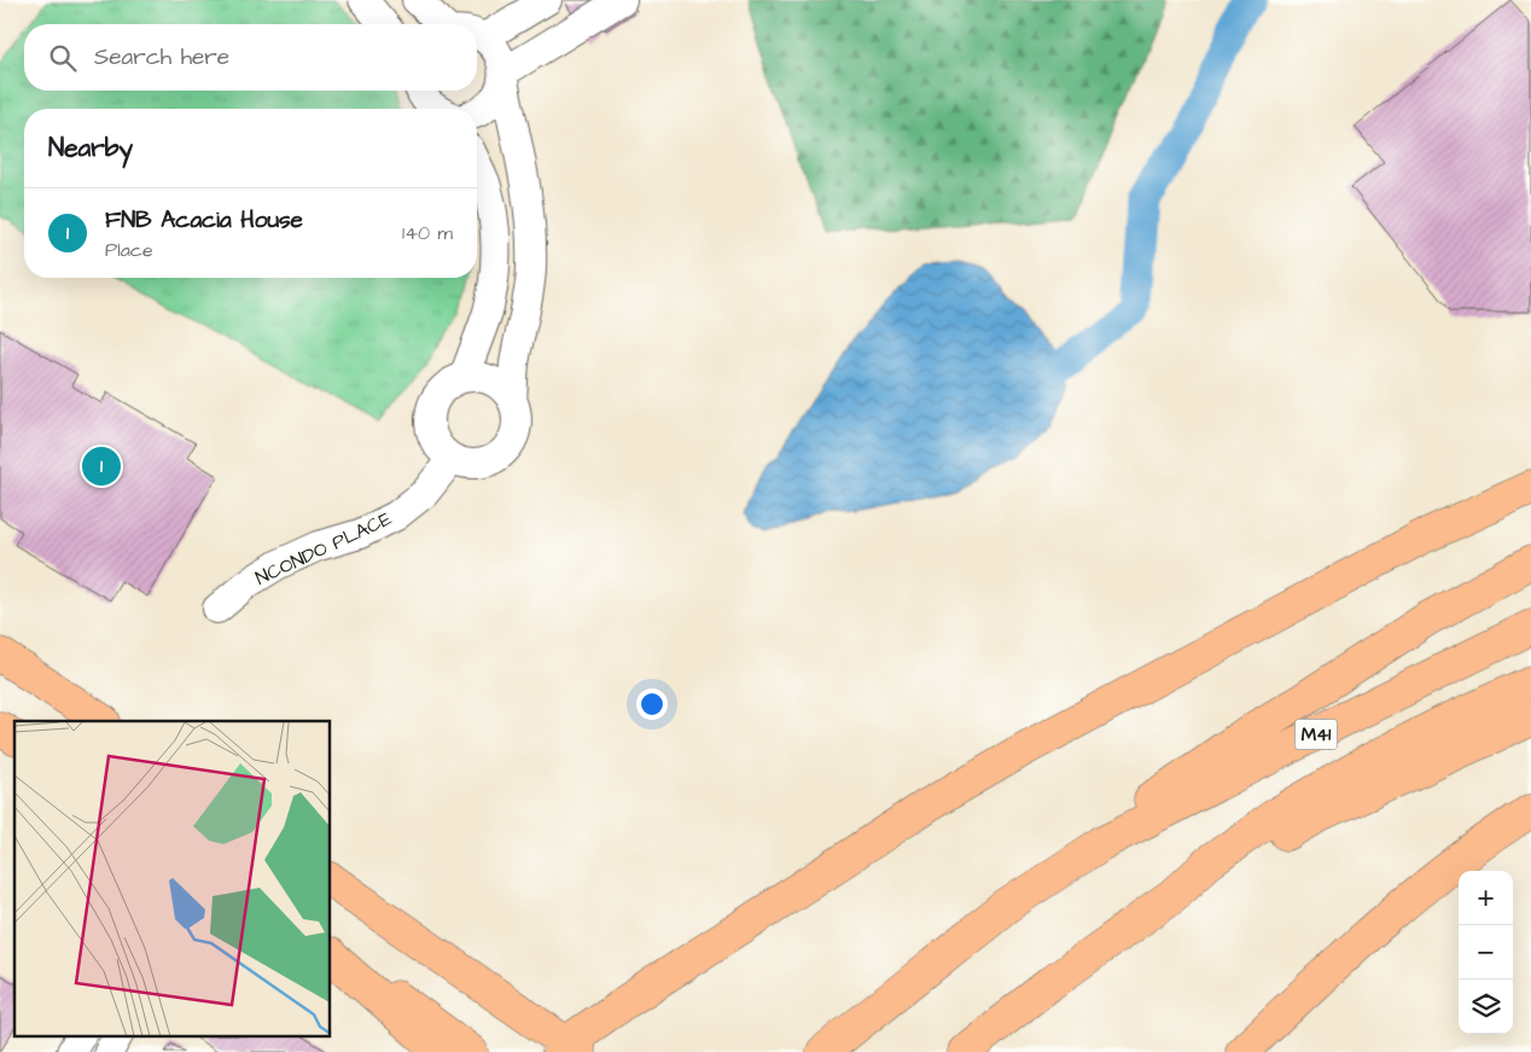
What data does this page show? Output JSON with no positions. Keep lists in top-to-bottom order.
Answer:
{
  "streets": {
    "main road": ["M41"],
    "lane": ["NCONDO PLACE"]
  },
  "page": {
    "search": "Search here",
    "heading": "Nearby",
    "list": [
      {
        "mark": "1",
        "name": "FNB Acacia House",
        "note": "Place",
        "value": "140 m"
      }
    ],
    "pins": "1",
    "map_buttons": ["+", "−"]
  }
}
